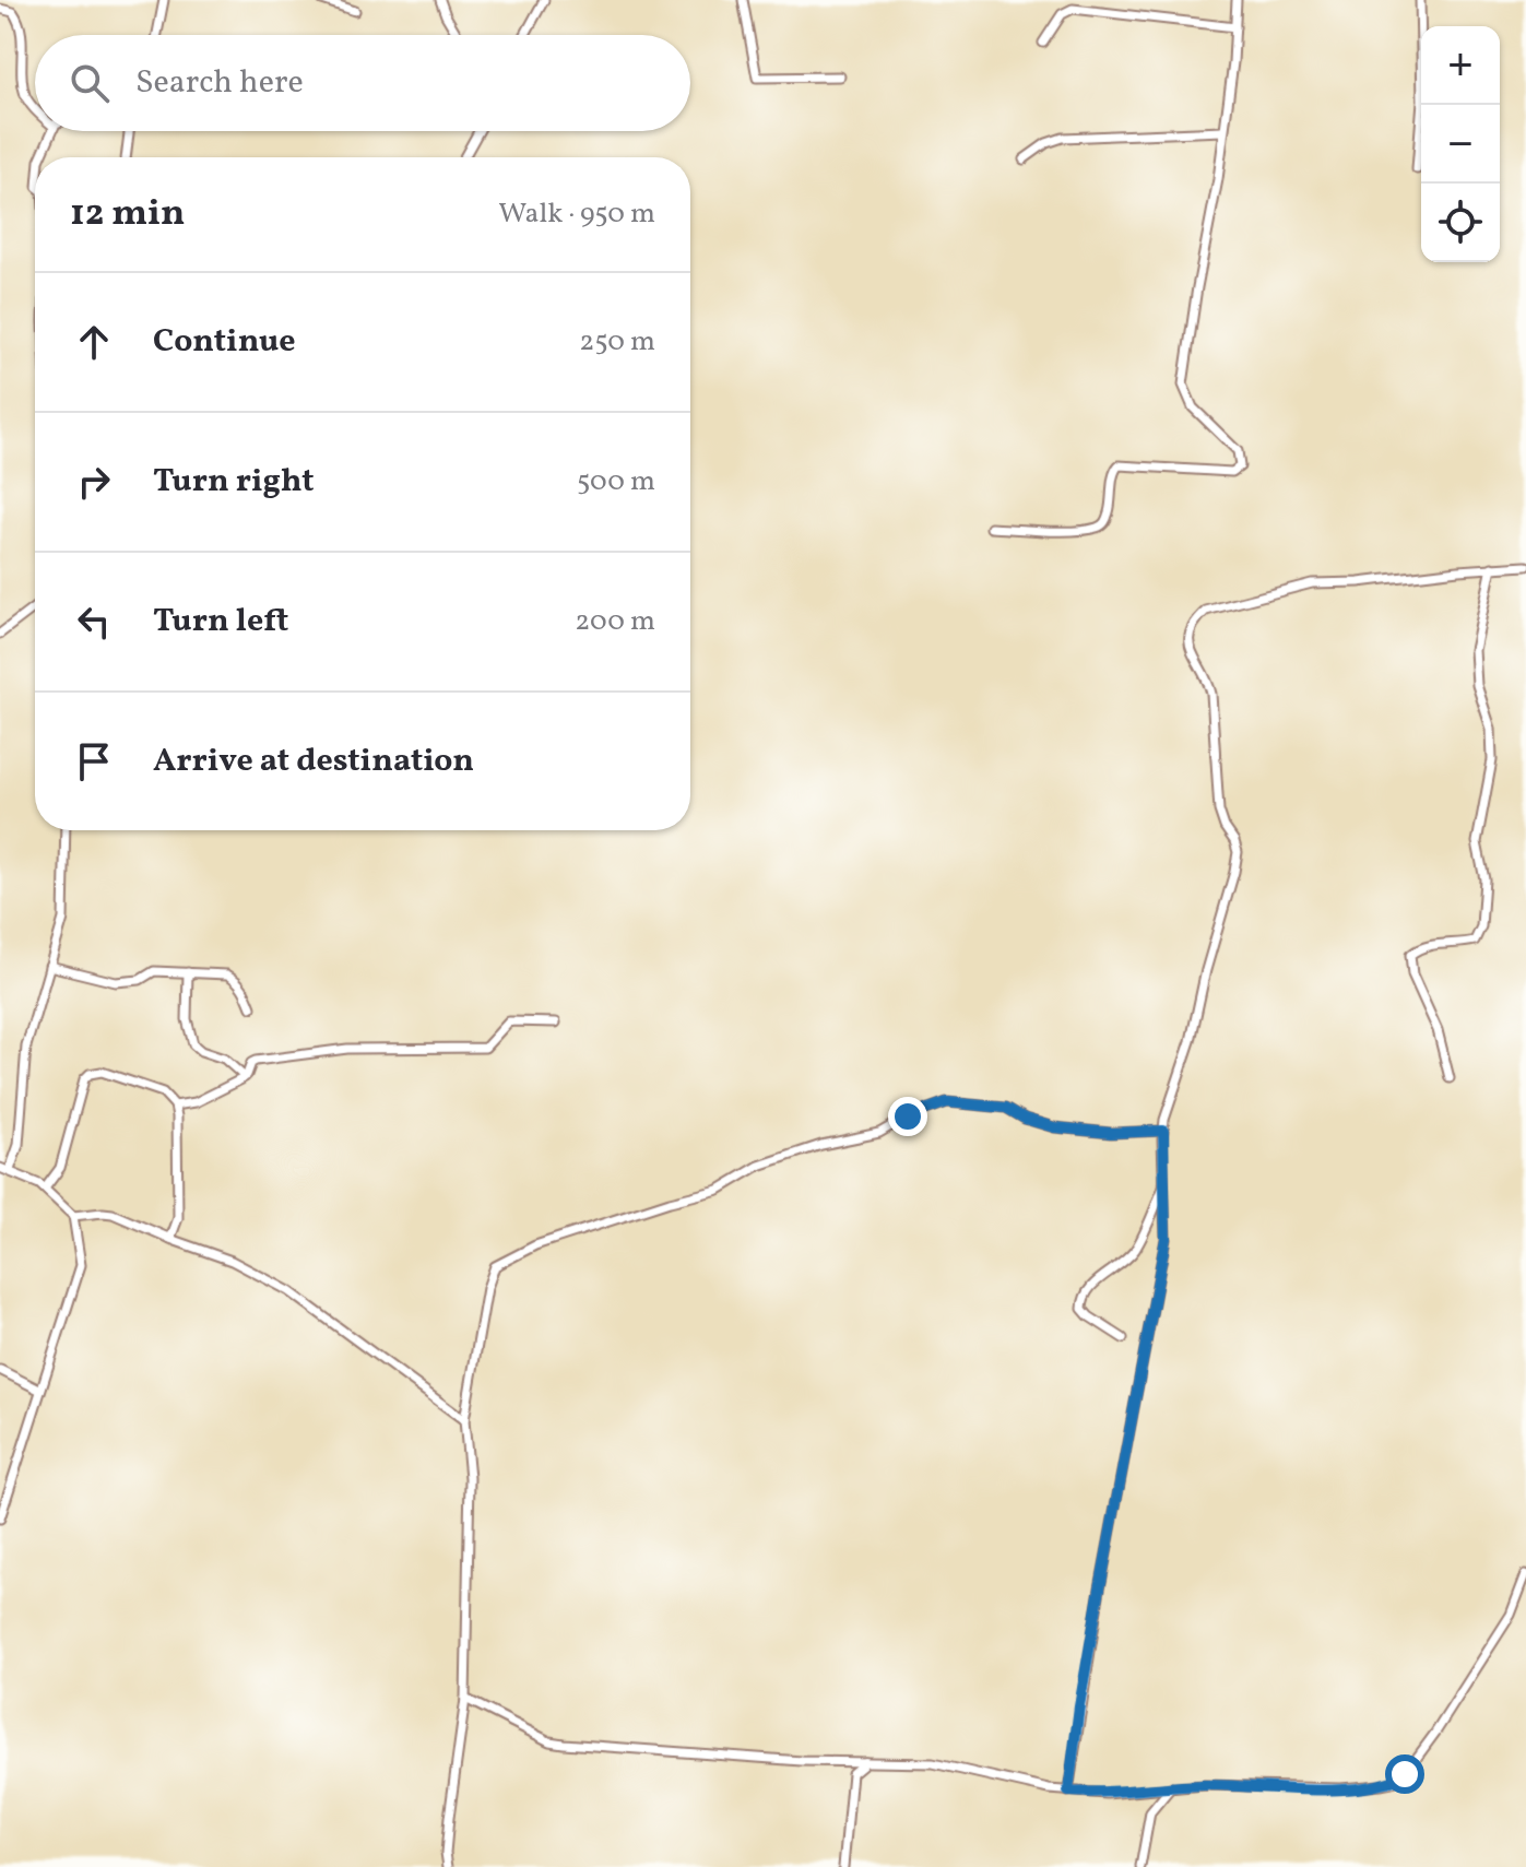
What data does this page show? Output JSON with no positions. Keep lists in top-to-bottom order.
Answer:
{
  "page": {
    "map_buttons": ["+", "−"],
    "search": "Search here",
    "heading": ["12 min", "Walk · 950 m"],
    "list": [
      ["Continue", "250 m"],
      ["Turn right", "500 m"],
      ["Turn left", "200 m"],
      "Arrive at destination"
    ]
  }
}
